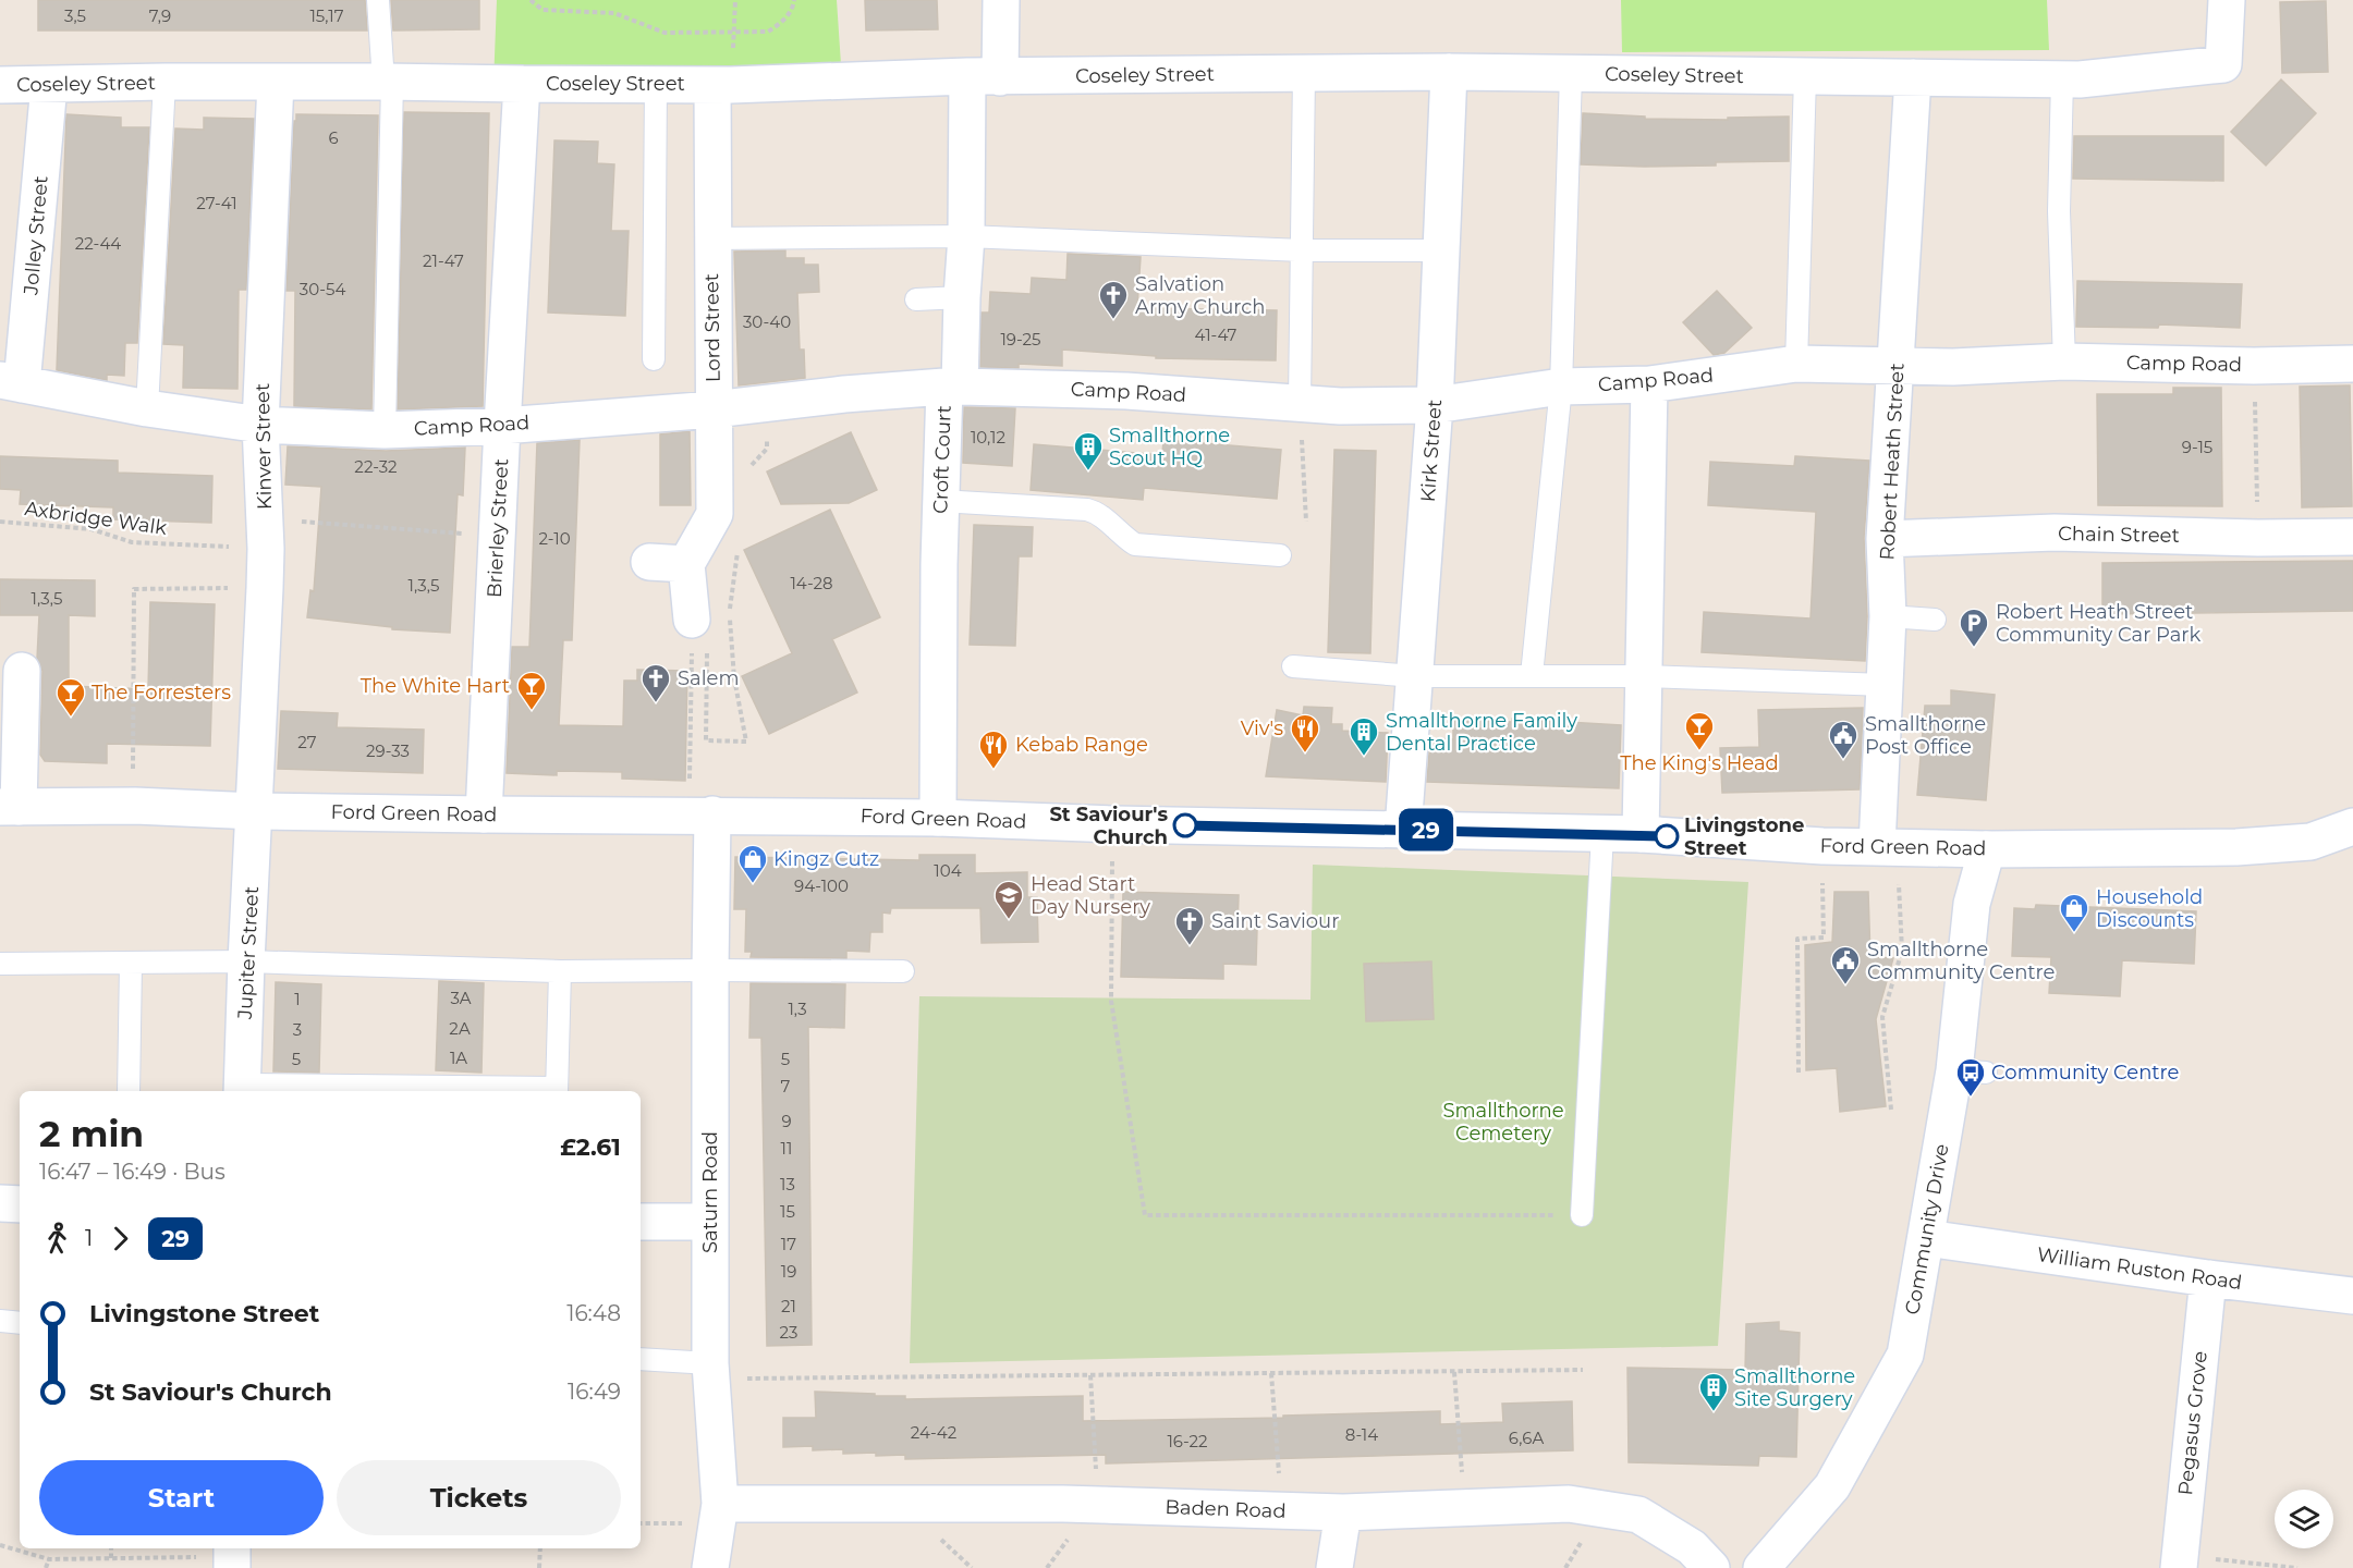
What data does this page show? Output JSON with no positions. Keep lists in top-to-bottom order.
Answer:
{
  "streets": {
    "street": [
      "Coseley Street",
      "Jolley Street",
      "Lord Street",
      "Camp Road",
      "Kinver Street",
      "Kirk Street",
      "Croft Court",
      "Robert Heath Street",
      "Brierley Street",
      "Chain Street",
      "Ford Green Road",
      "Jupiter Street",
      "Saturn Road",
      "Community Drive",
      "William Ruston Road",
      "Pegasus Grove",
      "Baden Road"
    ],
    "path": ["Axbridge Walk"]
  },
  "crossings": [
    ["Coseley Street", "Jolley Street"],
    ["Coseley Street", "Lord Street"],
    ["Coseley Street", "Kinver Street"],
    ["Coseley Street", "Kirk Street"],
    ["Coseley Street", "Croft Court"],
    ["Coseley Street", "Robert Heath Street"],
    ["Coseley Street", "Brierley Street"],
    ["Jolley Street", "Camp Road"],
    ["Lord Street", "Camp Road"],
    ["Camp Road", "Kinver Street"],
    ["Camp Road", "Kirk Street"],
    ["Camp Road", "Croft Court"],
    ["Camp Road", "Robert Heath Street"],
    ["Camp Road", "Brierley Street"],
    ["Kinver Street", "Axbridge Walk"],
    ["Kinver Street", "Ford Green Road"],
    ["Kinver Street", "Jupiter Street"],
    ["Kirk Street", "Ford Green Road"],
    ["Croft Court", "Ford Green Road"],
    ["Robert Heath Street", "Chain Street"],
    ["Robert Heath Street", "Ford Green Road"],
    ["Axbridge Walk", "Brierley Street"],
    ["Brierley Street", "Ford Green Road"],
    ["Ford Green Road", "Jupiter Street"],
    ["Ford Green Road", "Saturn Road"],
    ["Ford Green Road", "Community Drive"],
    ["Saturn Road", "Baden Road"],
    ["Community Drive", "William Ruston Road"],
    ["William Ruston Road", "Pegasus Grove"]
  ],
  "parks": ["Smallthorne Cemetery"],
  "places": {
    "church": ["Salvation Army Church", "Salem", "Saint Saviour"],
    "building": ["Smallthorne Scout HQ", "Smallthorne Family Dental Practice", "Smallthorne Site Surgery"],
    "parking": ["Robert Heath Street Community Car Park"],
    "bar": ["The White Hart", "The Forresters", "The King's Head"],
    "restaurant": ["Viv's", "Kebab Range"],
    "public building": ["Smallthorne Post Office", "Smallthorne Community Centre"],
    "other": ["St Saviour's Church", "Livingstone Street"],
    "shop": ["Kingz Cutz", "Household Discounts"],
    "school or university": ["Head Start Day Nursery"],
    "bus stop": ["Community Centre"]
  },
  "lines": ["bus line 29"],
  "house_numbers": [
    "3,5",
    "7,9",
    "15,17",
    "6",
    "27-41",
    "22-44",
    "21-47",
    "30-54",
    "30-40",
    "41-47",
    "19-25",
    "10,12",
    "9-15",
    "22-32",
    "2-10",
    "14-28",
    "1,3,5",
    "1,3,5",
    "27",
    "29-33",
    "104",
    "94-100",
    "3A",
    "1",
    "1,3",
    "2A",
    "3",
    "1A",
    "5",
    "5",
    "7",
    "9",
    "11",
    "13",
    "15",
    "17",
    "19",
    "21",
    "23",
    "24-42",
    "8-14",
    "6,6A",
    "16-22"
  ],
  "page": {
    "on_map": "29",
    "heading": ["2 min", "16:47 – 16:49 · Bus", "£2.61"],
    "legs": ["1", "29"],
    "list": [
      {
        "name": "Livingstone Street",
        "value": "16:48"
      },
      {
        "name": "St Saviour's Church",
        "value": "16:49"
      }
    ],
    "buttons": ["Start", "Tickets"]
  }
}
